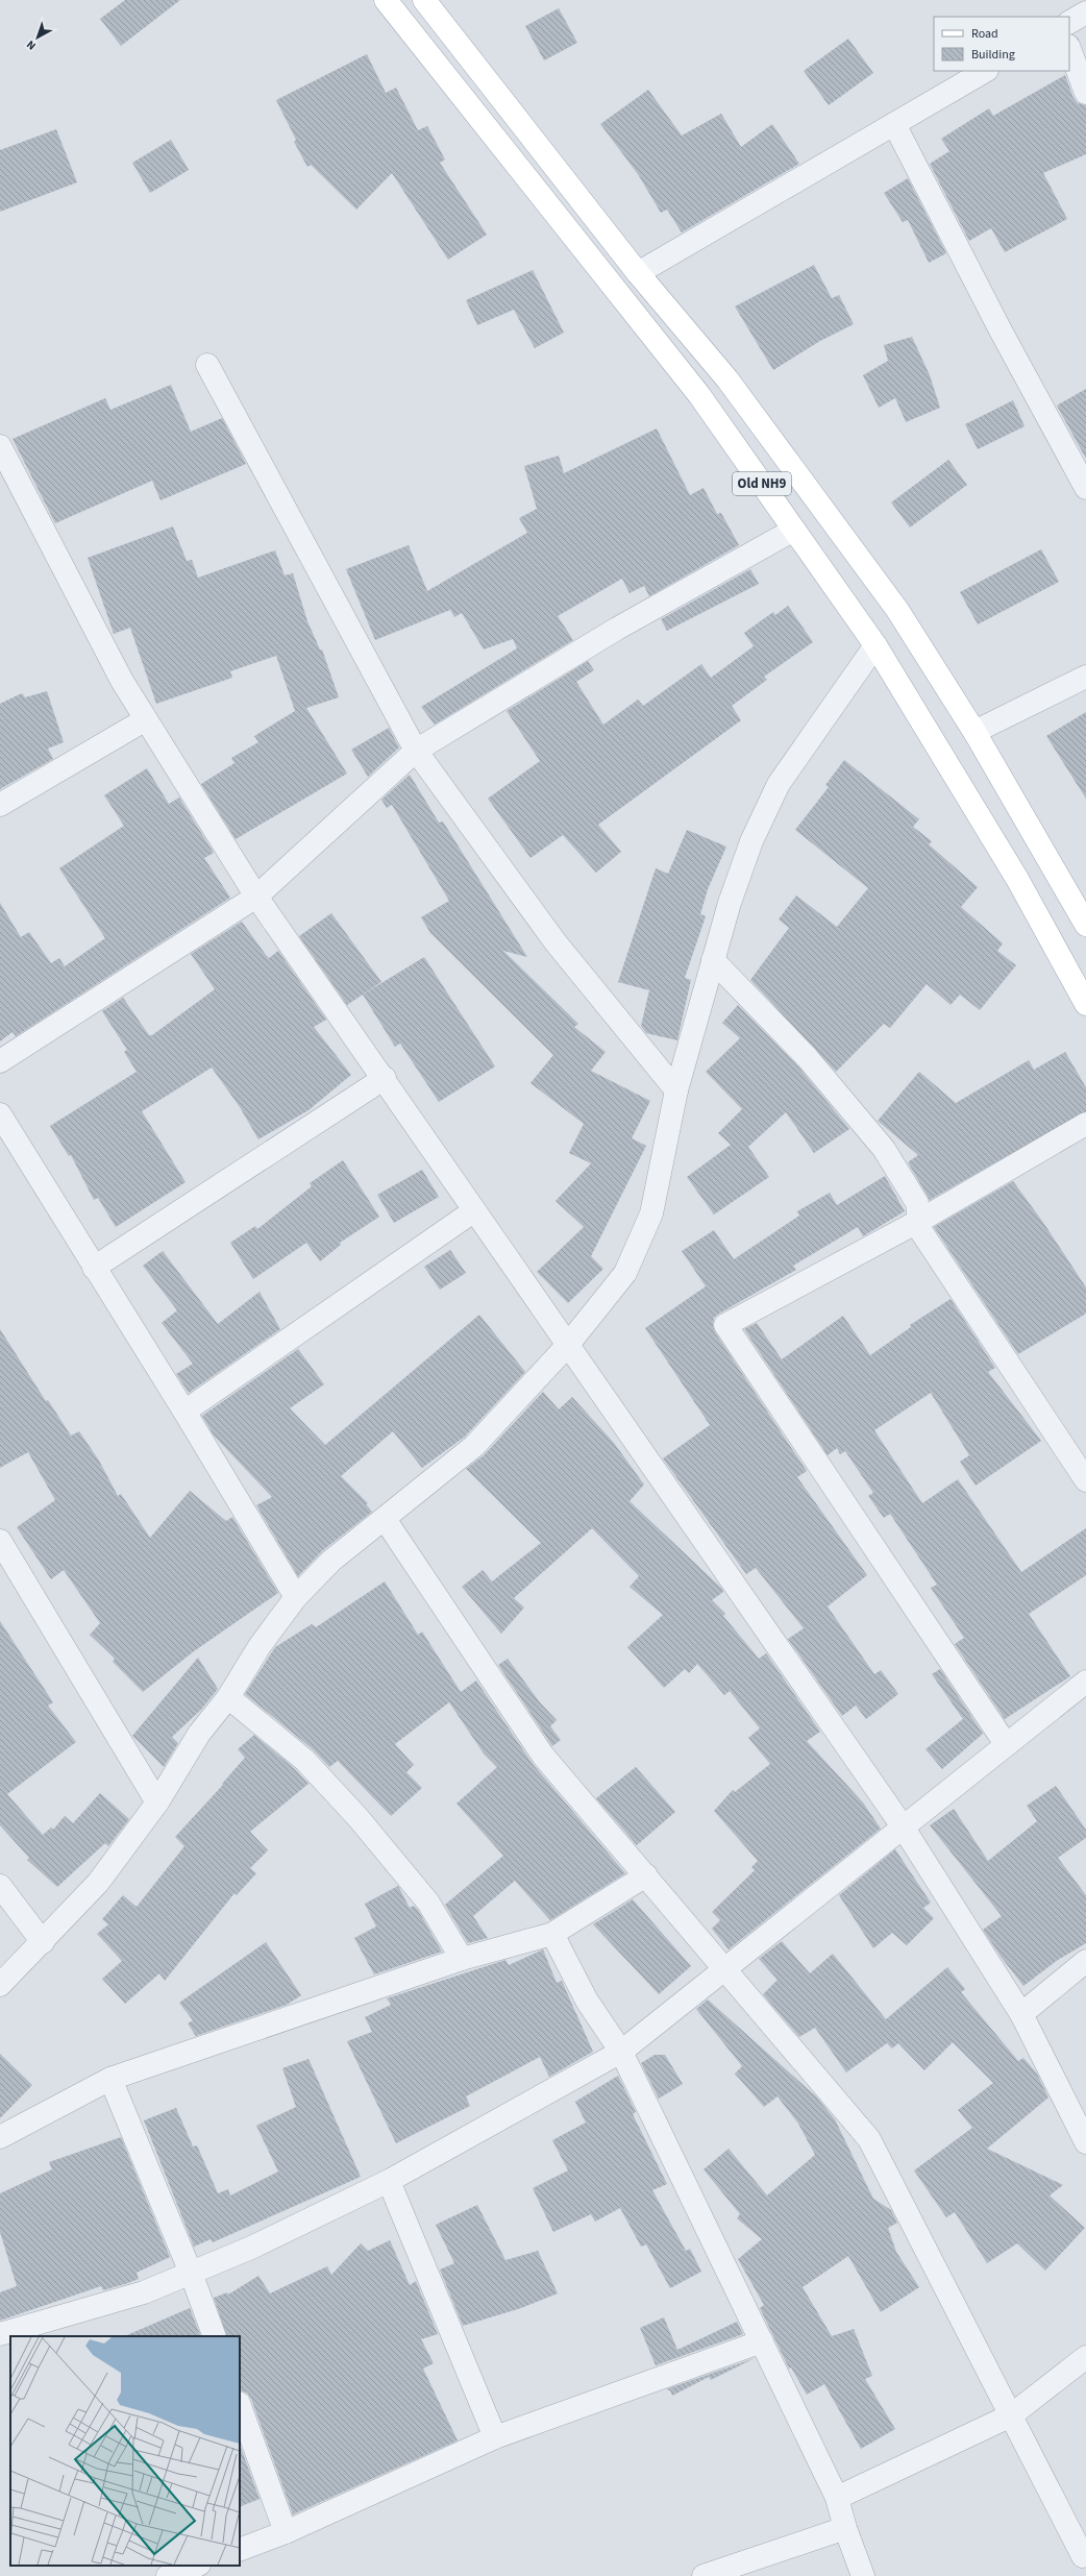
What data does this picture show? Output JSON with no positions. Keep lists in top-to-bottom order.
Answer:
{
  "streets": {
    "main road": ["Old NH9"]
  },
  "legend": ["Road", "Building"],
  "north": "bottom left"
}
